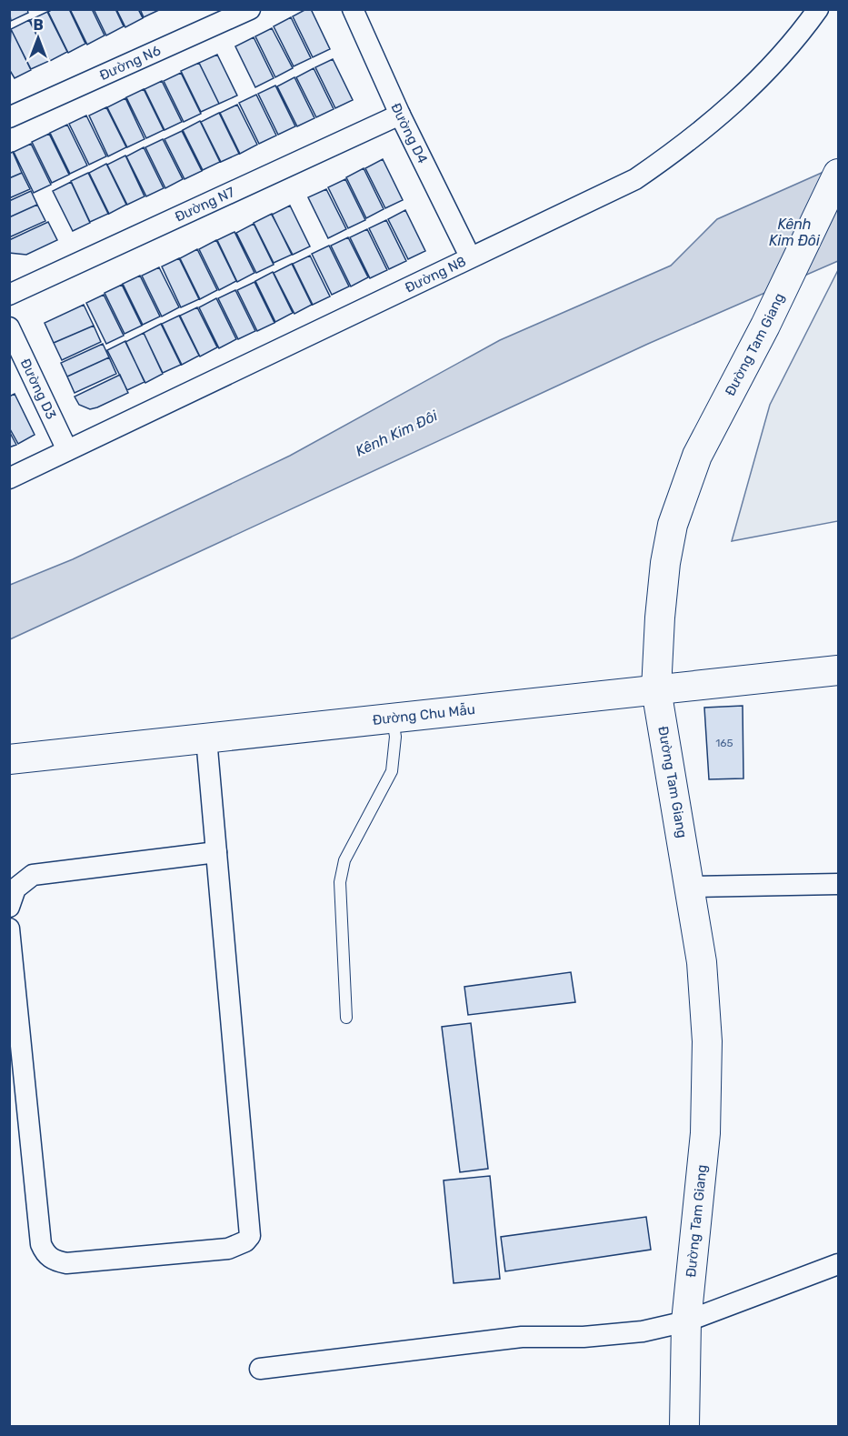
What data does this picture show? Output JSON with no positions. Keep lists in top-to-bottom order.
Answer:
{
  "streets": {
    "main road": ["Đường Tam Giang", "Đường Chu Mẫu"],
    "street": [
      "Đường N6",
      "Đường D4",
      "Đường N7",
      "Đường N8",
      "Đường D3"
    ]
  },
  "crossings": [
    ["Đường D4", "Đường N7"],
    ["Đường D4", "Đường N8"],
    ["Đường N8", "Đường D3"],
    ["Đường Tam Giang", "Đường Chu Mẫu"]
  ],
  "water": ["Kênh Kim Đôi"],
  "house_numbers": ["165"],
  "north": "top"
}
